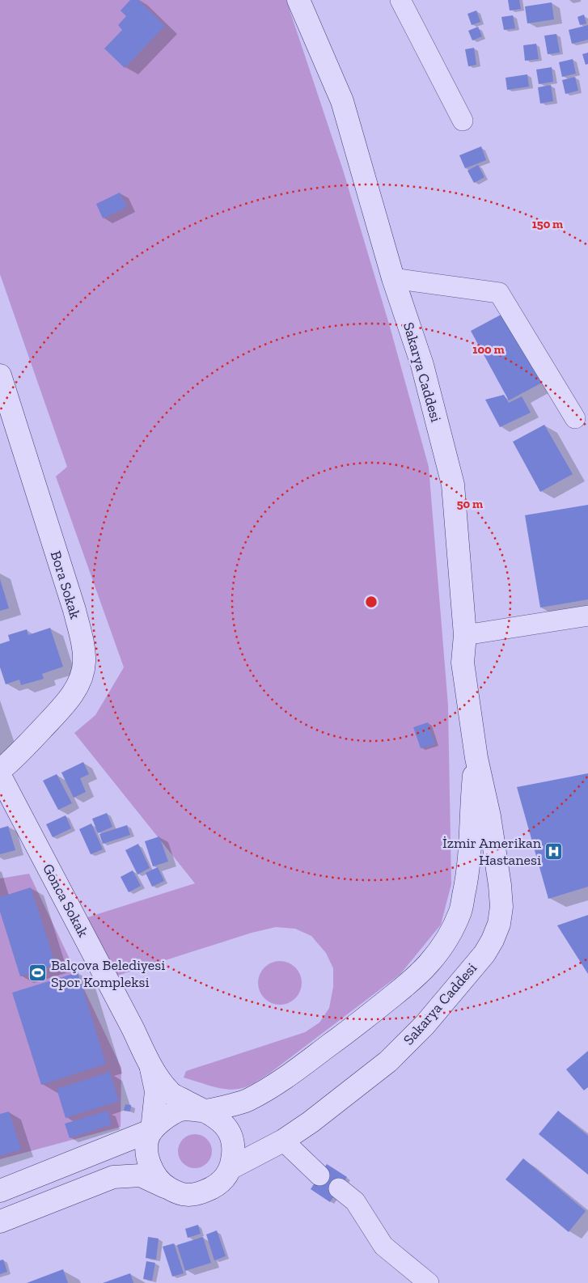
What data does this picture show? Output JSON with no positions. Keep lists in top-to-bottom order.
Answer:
{
  "streets": {
    "main road": ["Sakarya Caddesi", "Bora Sokak", "Gonca Sokak"]
  },
  "places": {
    "hospital": ["İzmir Amerikan Hastanesi"],
    "sports": ["Balçova Belediyesi Spor Kompleksi"]
  },
  "rings": ["150 m", "100 m", "50 m"]
}
